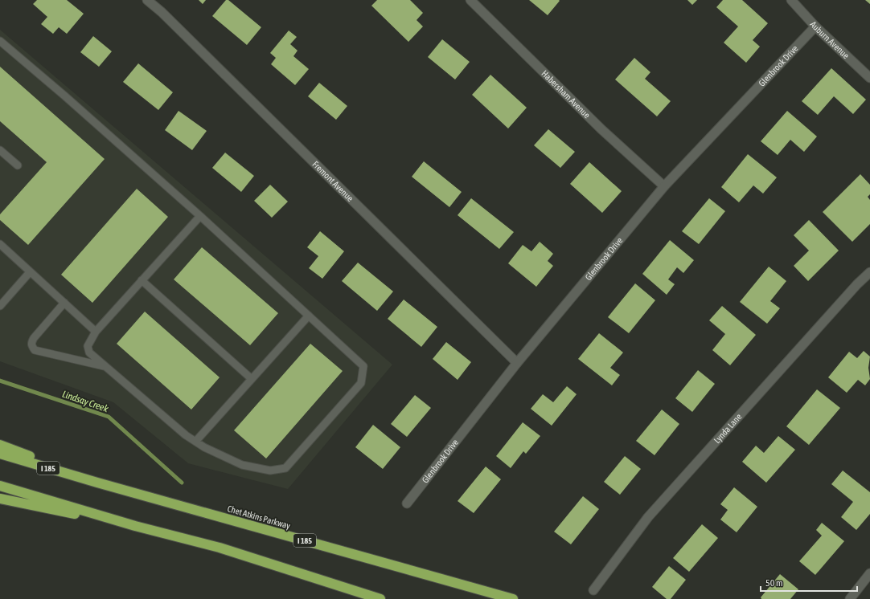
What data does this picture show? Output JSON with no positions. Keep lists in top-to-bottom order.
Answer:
{
  "streets": {
    "highway": ["I 185", "Chet Atkins Parkway"],
    "street": [
      "Auburn Avenue",
      "Glenbrook Drive",
      "Habersham Avenue",
      "Fremont Avenue",
      "Lynda Lane"
    ]
  },
  "crossings": [
    ["Auburn Avenue", "Glenbrook Drive"],
    ["Glenbrook Drive", "Habersham Avenue"],
    ["Glenbrook Drive", "Fremont Avenue"]
  ],
  "water": ["Lindsay Creek"],
  "scale_bar": "50 m"
}
